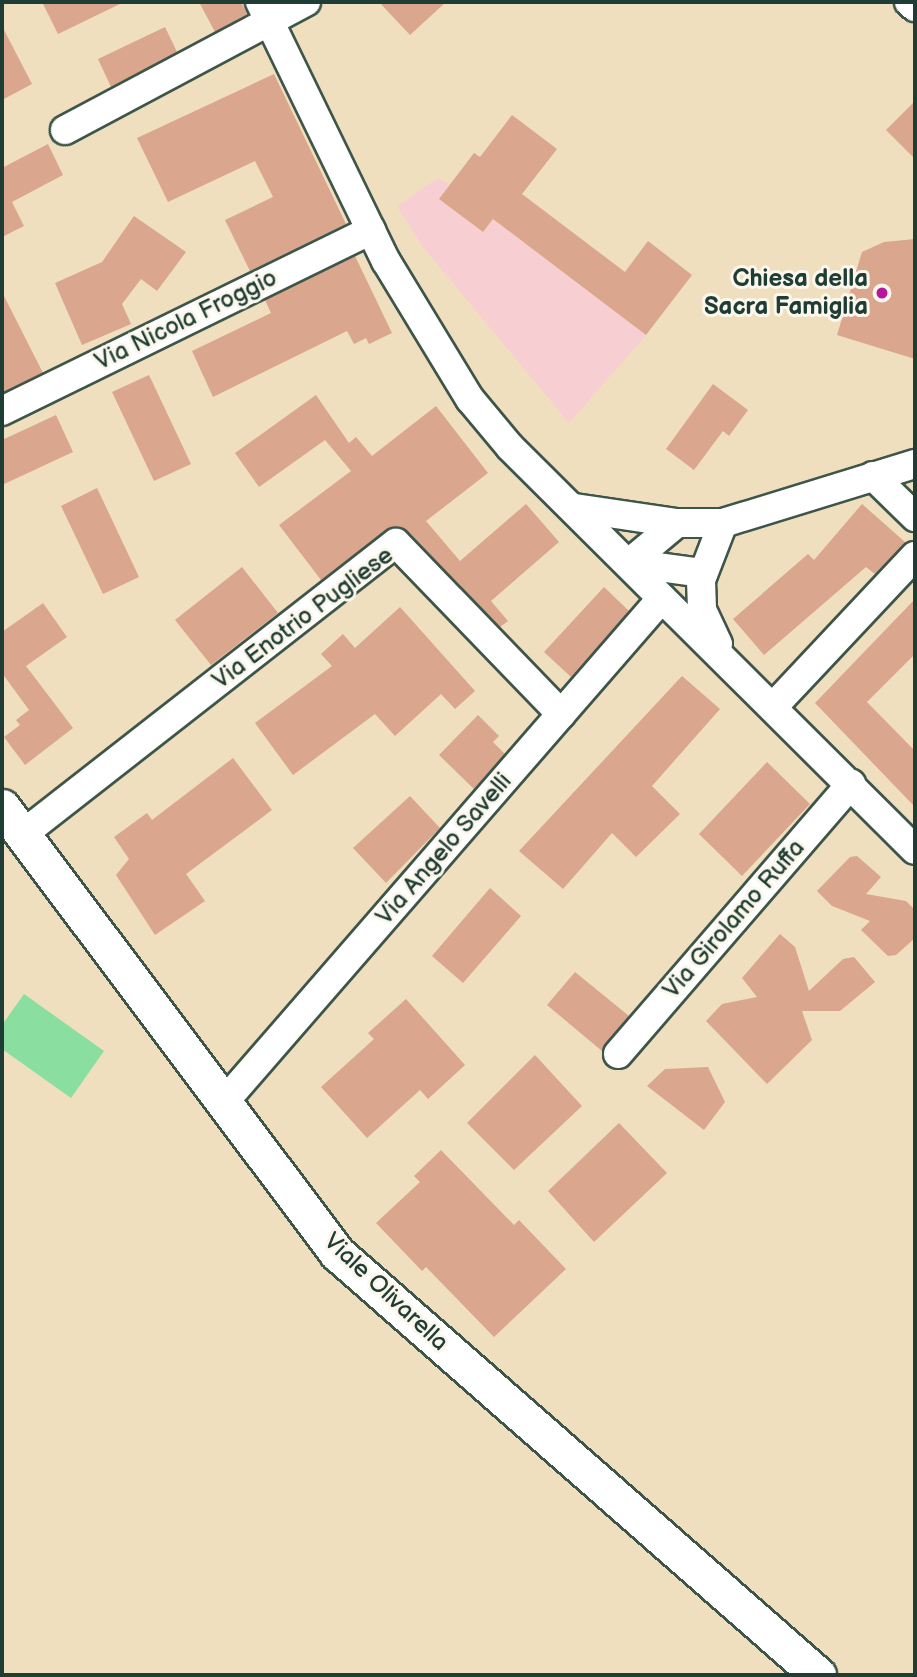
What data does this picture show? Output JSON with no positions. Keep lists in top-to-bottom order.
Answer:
{
  "streets": {
    "street": [
      "Via Nicola Froggio",
      "Via Enotrio Pugliese",
      "Via Angelo Savelli",
      "Via Girolamo Ruffa",
      "Viale Olivarella"
    ]
  },
  "crossings": [
    ["Via Enotrio Pugliese", "Via Angelo Savelli"],
    ["Via Enotrio Pugliese", "Viale Olivarella"],
    ["Via Angelo Savelli", "Viale Olivarella"]
  ],
  "places": ["Chiesa della Sacra Famiglia"]
}
